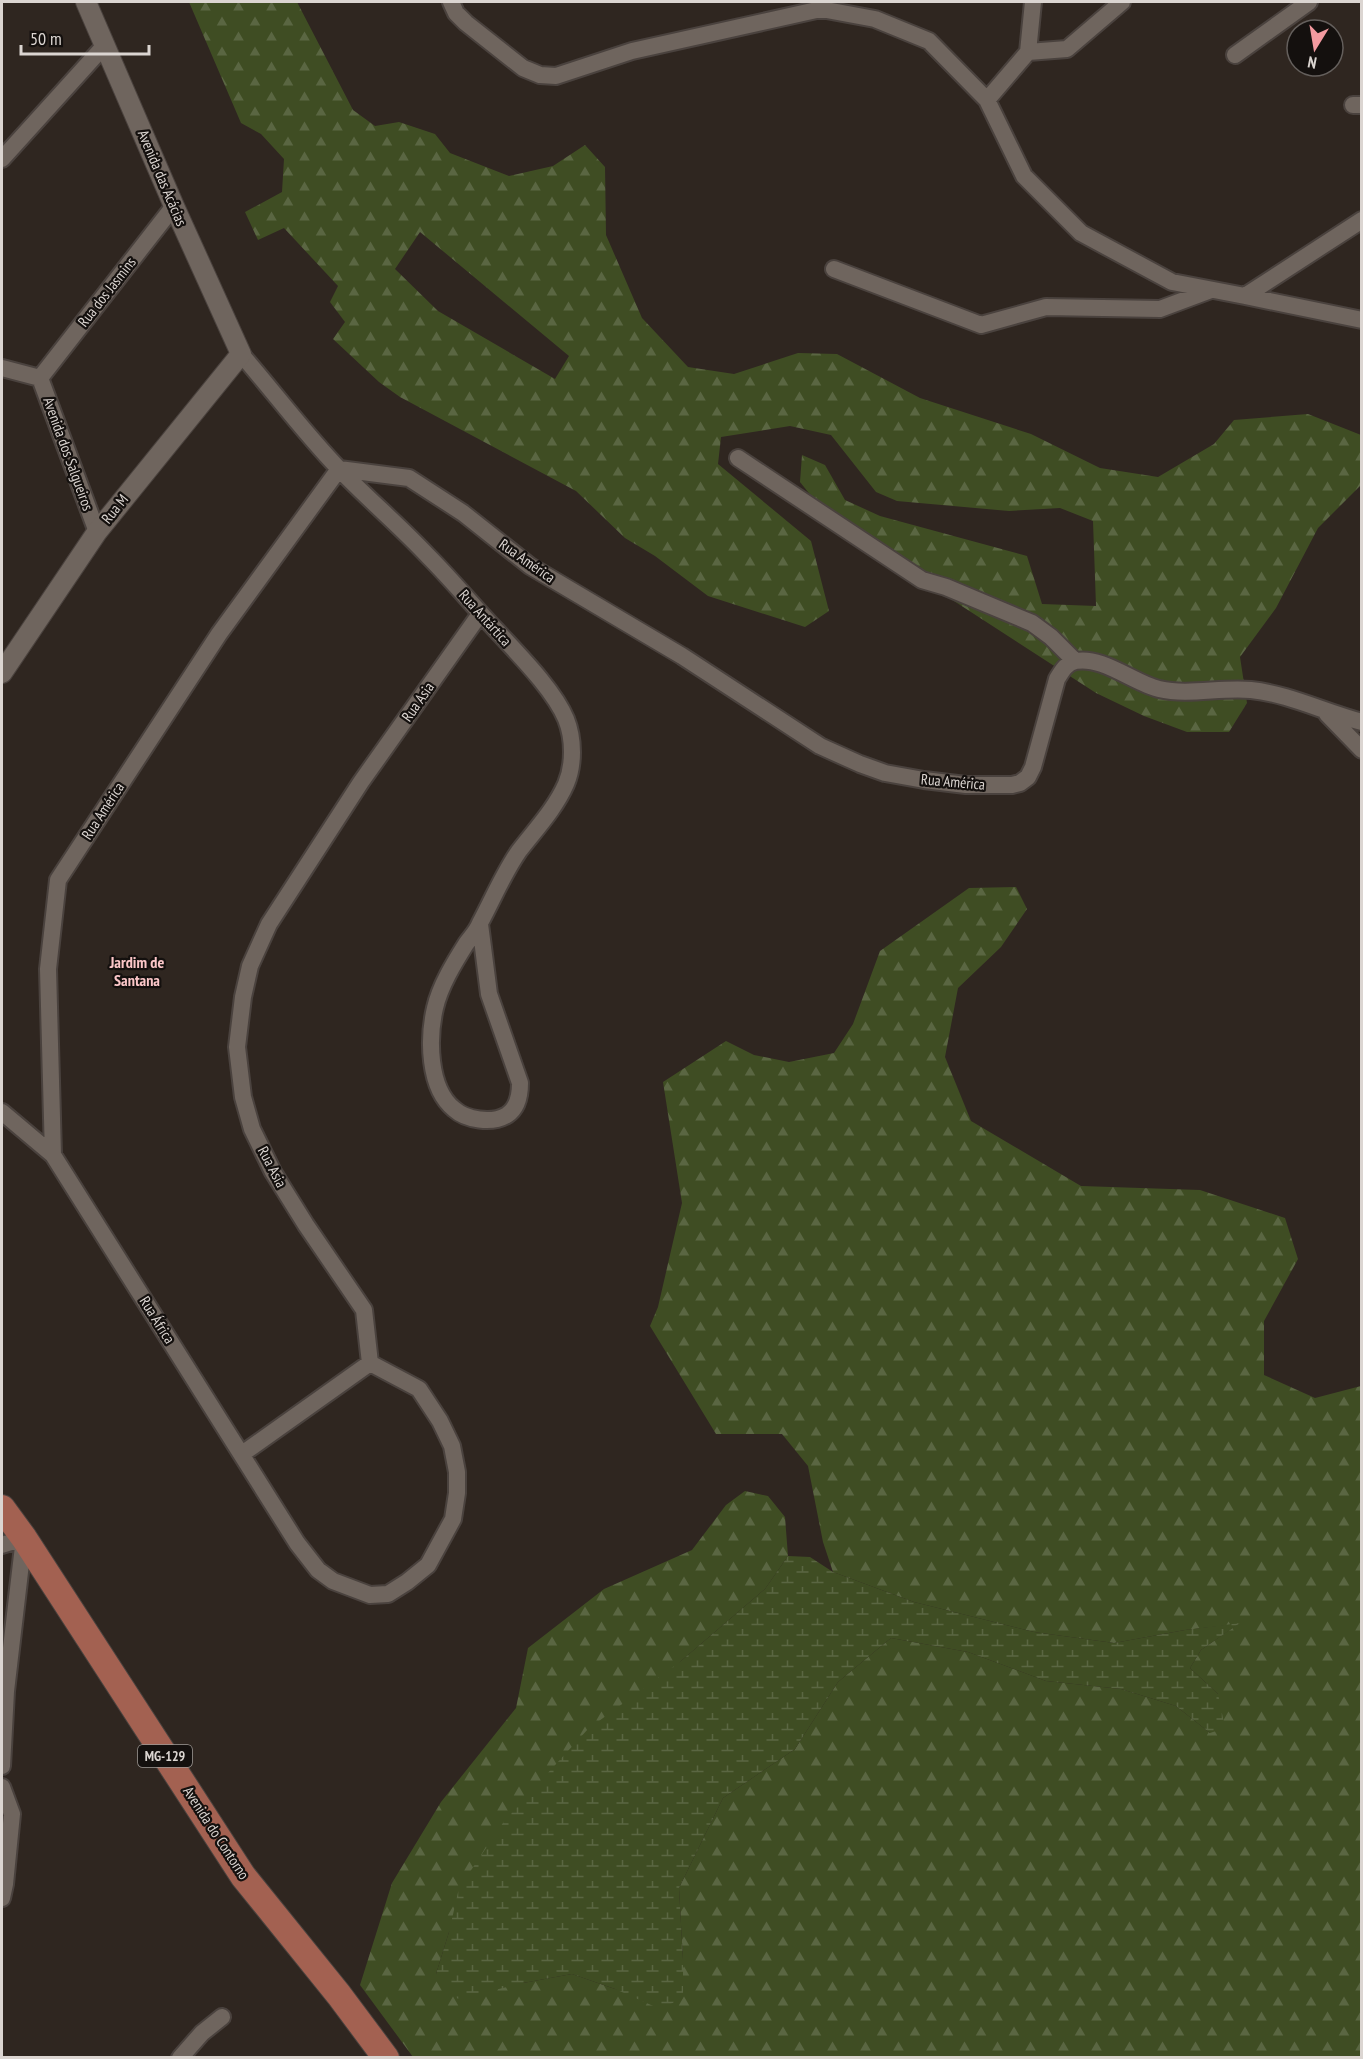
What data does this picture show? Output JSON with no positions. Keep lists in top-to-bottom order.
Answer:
{
  "streets": {
    "main road": ["MG-129", "Avenida do Contorno"],
    "street": [
      "Avenida das Acácias",
      "Rua dos Jasmins",
      "Avenida dos Salgueiros",
      "Rua M",
      "Rua América",
      "Rua Antártica",
      "Rua Asia",
      "Rua África"
    ]
  },
  "crossings": [
    ["Avenida das Acácias", "Rua dos Jasmins"],
    ["Avenida das Acácias", "Rua M"],
    ["Avenida das Acácias", "Rua Antártica"],
    ["Rua dos Jasmins", "Avenida dos Salgueiros"],
    ["Avenida dos Salgueiros", "Rua M"],
    ["Rua M", "Rua Antártica"],
    ["Rua América", "Rua Antártica"],
    ["Rua América", "Rua África"],
    ["Rua Antártica", "Rua Asia"],
    ["Rua Asia", "Rua África"]
  ],
  "districts": ["Jardim de Santana"],
  "scale_bar": "50 m",
  "north": "bottom"
}
